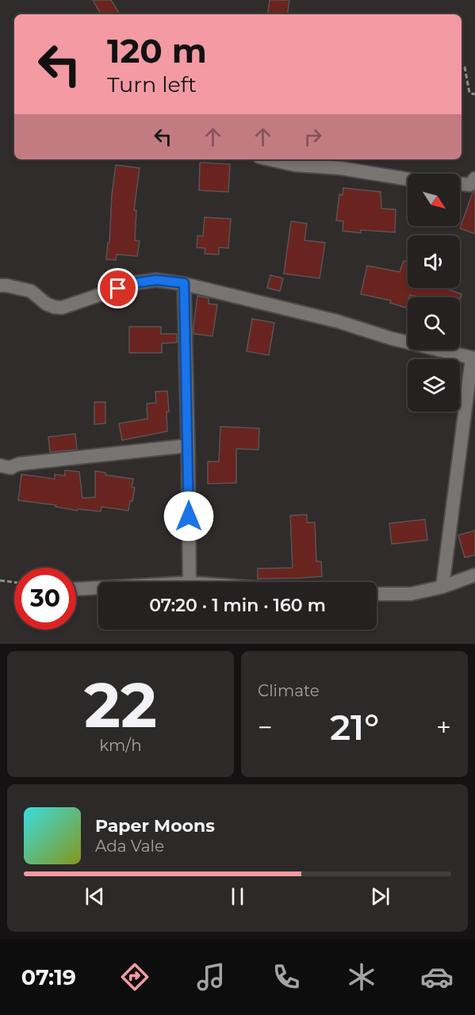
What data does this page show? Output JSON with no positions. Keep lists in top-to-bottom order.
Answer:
{
  "north": "bottom right",
  "page": {
    "turn": ["120 m", "Turn left"],
    "limit": "30",
    "trip": "07:20 · 1 min · 160 m",
    "tile": [
      ["22", "km/h"],
      "Climate"
    ],
    "heat": ["−", "21°", "+"],
    "song": ["Paper Moons", "Ada Vale"],
    "tabs": "07:19"
  }
}
